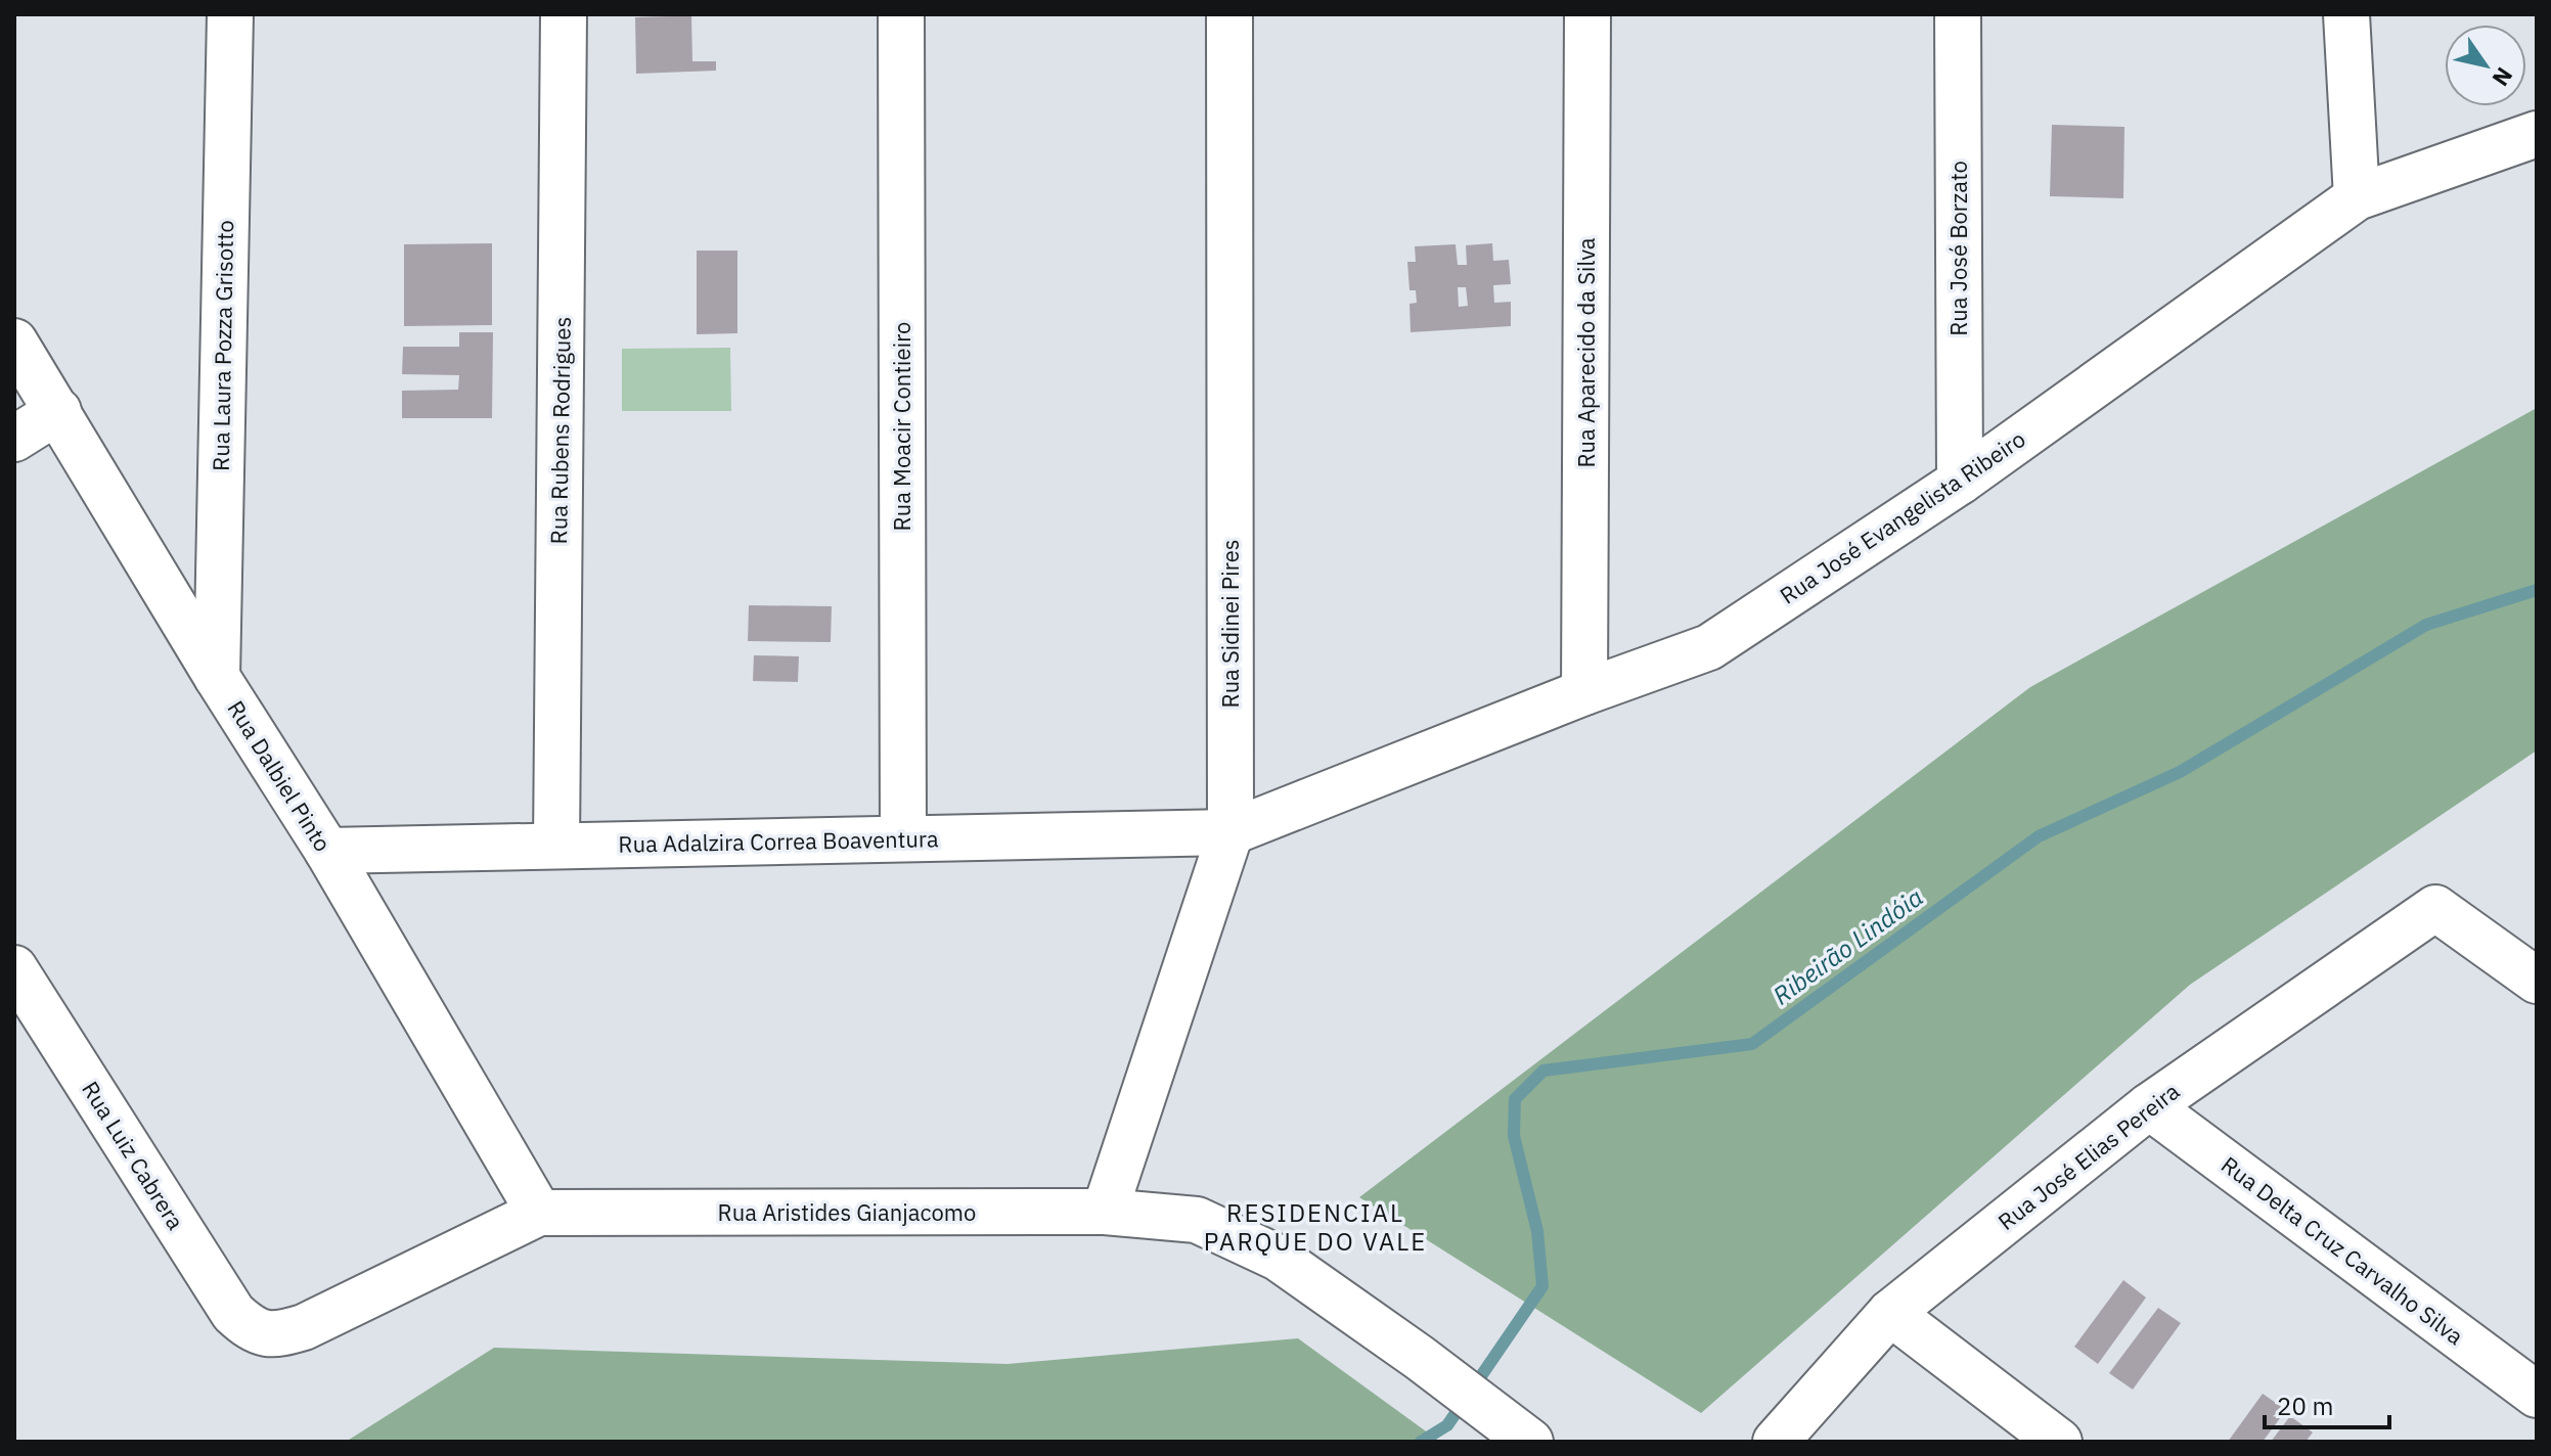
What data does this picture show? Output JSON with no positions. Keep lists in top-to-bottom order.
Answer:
{
  "streets": {
    "street": [
      "Rua José Borzato",
      "Rua Laura Pozza Grisotto",
      "Rua Aparecido da Silva",
      "Rua Moacir Contieiro",
      "Rua Rubens Rodrigues",
      "Rua José Evangelista Ribeiro",
      "Rua Sidinei Pires",
      "Rua Dalbiel Pinto",
      "Rua Adalzira Correa Boaventura",
      "Rua Luiz Cabrera",
      "Rua José Elias Pereira",
      "Rua Aristides Gianjacomo",
      "Rua Delta Cruz Carvalho Silva"
    ]
  },
  "crossings": [
    ["Rua José Borzato", "Rua José Evangelista Ribeiro"],
    ["Rua Laura Pozza Grisotto", "Rua Dalbiel Pinto"],
    ["Rua Aparecido da Silva", "Rua José Evangelista Ribeiro"],
    ["Rua Moacir Contieiro", "Rua Adalzira Correa Boaventura"],
    ["Rua Rubens Rodrigues", "Rua Adalzira Correa Boaventura"],
    ["Rua José Evangelista Ribeiro", "Rua Sidinei Pires"],
    ["Rua José Evangelista Ribeiro", "Rua Adalzira Correa Boaventura"],
    ["Rua Sidinei Pires", "Rua Adalzira Correa Boaventura"],
    ["Rua Sidinei Pires", "Rua Aristides Gianjacomo"],
    ["Rua Dalbiel Pinto", "Rua Adalzira Correa Boaventura"],
    ["Rua Dalbiel Pinto", "Rua Aristides Gianjacomo"],
    ["Rua Luiz Cabrera", "Rua Aristides Gianjacomo"],
    ["Rua José Elias Pereira", "Rua Delta Cruz Carvalho Silva"]
  ],
  "districts": ["RESIDENCIAL PARQUE DO VALE"],
  "water": ["Ribeirão Lindóia"],
  "scale_bar": "20 m",
  "north": "bottom right"
}
